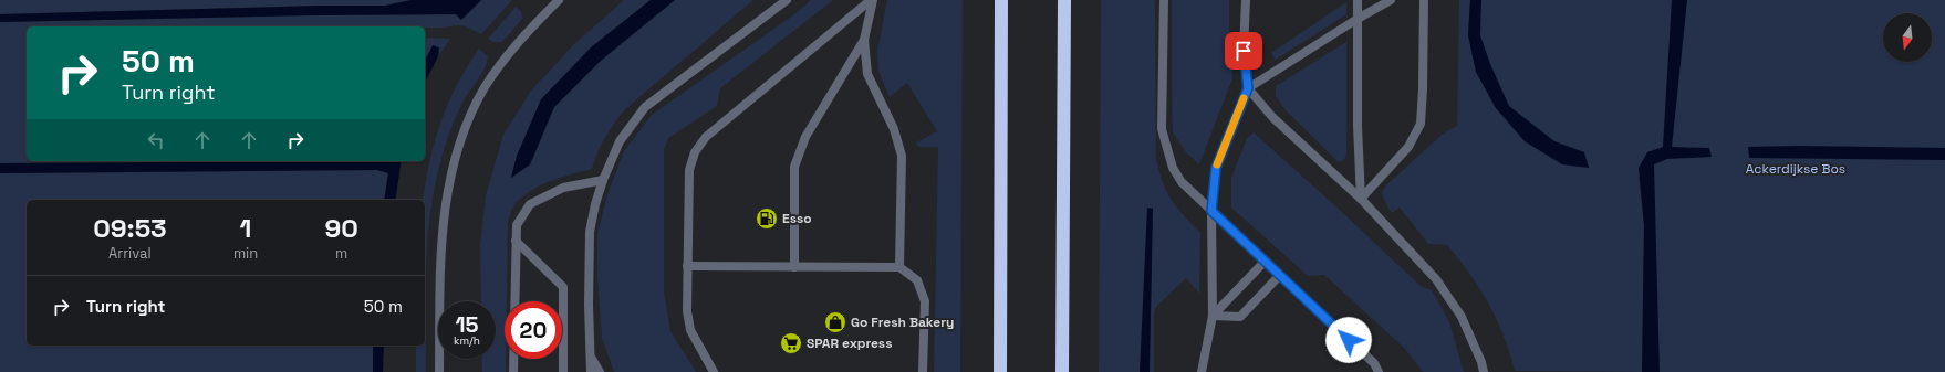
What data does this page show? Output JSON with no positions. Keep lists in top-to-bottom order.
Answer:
{
  "parks": ["Ackerdijkse Bos"],
  "places": {
    "fuel station": ["Esso"],
    "shop": ["Go Fresh Bakery"],
    "supermarket": ["SPAR express"]
  },
  "north": "bottom",
  "page": {
    "turn": ["50 m", "Turn right"],
    "eta": [
      "09:53",
      "Arrival",
      "1",
      "min",
      "90",
      "m"
    ],
    "list": [
      {
        "name": "Turn right",
        "value": "50 m"
      }
    ],
    "speed": "15 km/h",
    "limit": "20"
  }
}
